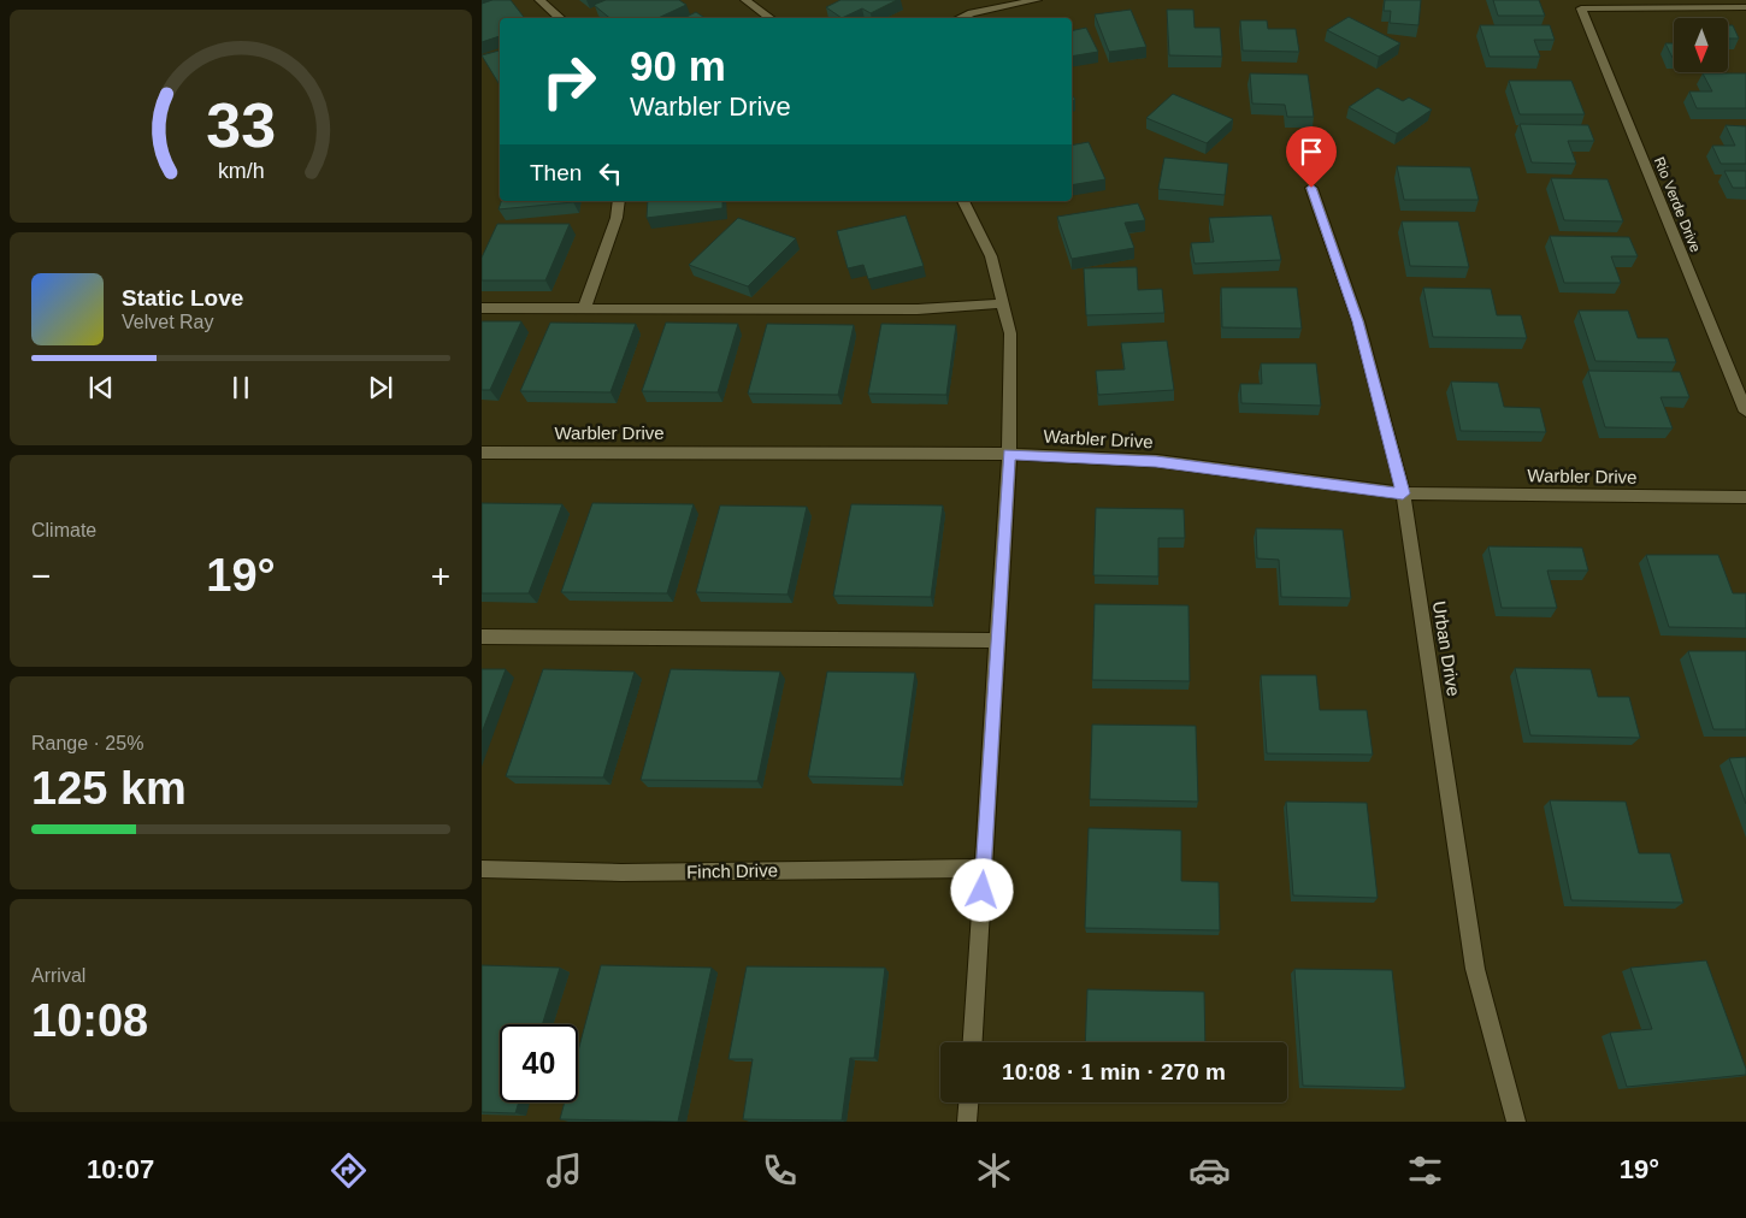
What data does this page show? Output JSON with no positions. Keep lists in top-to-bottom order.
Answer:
{
  "streets": {
    "street": [
      "Rio Verde Drive",
      "Warbler Drive",
      "Urban Drive",
      "Finch Drive"
    ]
  },
  "crossings": [
    ["Warbler Drive", "Urban Drive"]
  ],
  "north": "bottom",
  "page": {
    "turn": ["90 m", "Warbler Drive"],
    "then": "Then",
    "song": ["Static Love", "Velvet Ray"],
    "tile": [
      "Climate",
      ["Range · 25%", "125 km"],
      ["Arrival", "10:08"]
    ],
    "heat": ["−", "19°", "+"],
    "limit": "40",
    "trip": "10:08 · 1 min · 270 m",
    "tabs": ["10:07", "19°"],
    "gauge": ["33", "km/h"]
  }
}
